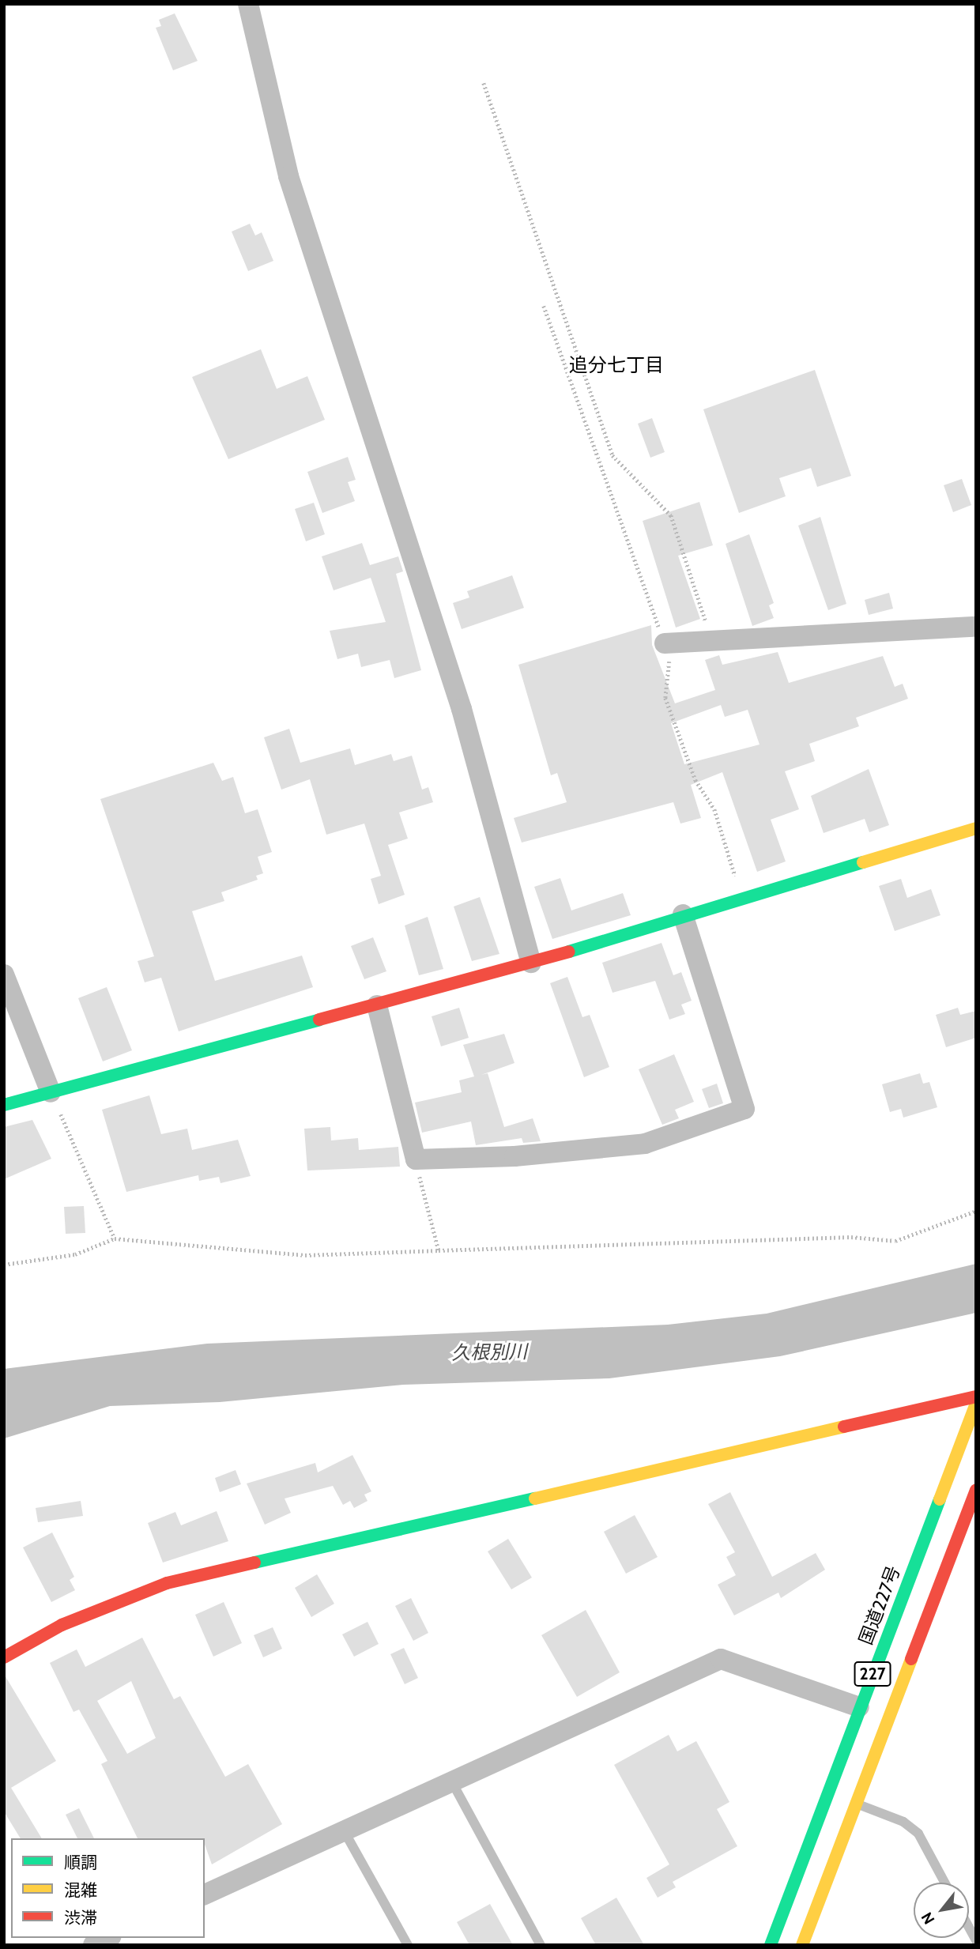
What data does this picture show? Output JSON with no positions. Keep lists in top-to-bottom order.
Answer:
{
  "streets": {
    "main road": ["国道227号", "227"]
  },
  "districts": ["追分七丁目"],
  "water": ["久根別川"],
  "legend": ["順調", "混雑", "渋滞"],
  "north": "bottom left"
}
